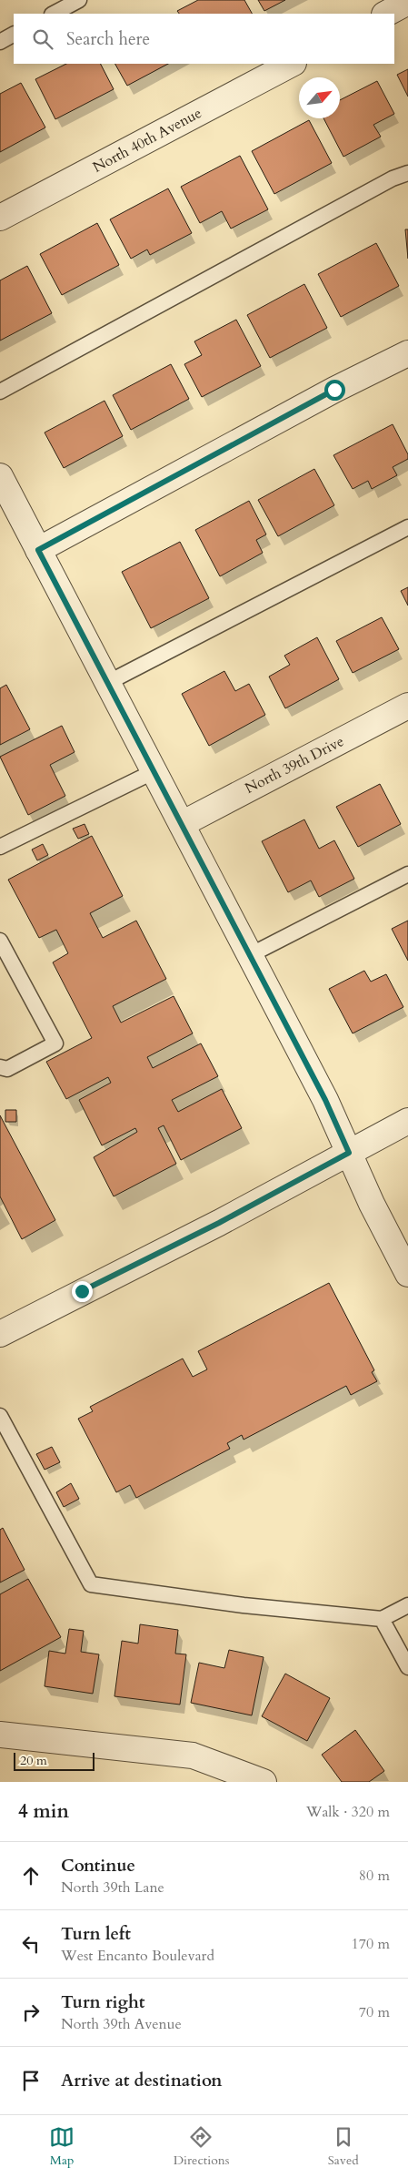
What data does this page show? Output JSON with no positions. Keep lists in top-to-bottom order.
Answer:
{
  "streets": {
    "street": ["North 40th Avenue", "North 39th Drive"]
  },
  "scale_bar": "20 m",
  "north": "top right",
  "page": {
    "search": "Search here",
    "scale": "20 m",
    "heading": ["4 min", "Walk · 320 m"],
    "list": [
      ["Continue", "North 39th Lane", "80 m"],
      ["Turn left", "West Encanto Boulevard", "170 m"],
      ["Turn right", "North 39th Avenue", "70 m"],
      "Arrive at destination"
    ],
    "nav": ["Map", "Directions", "Saved"]
  }
}
